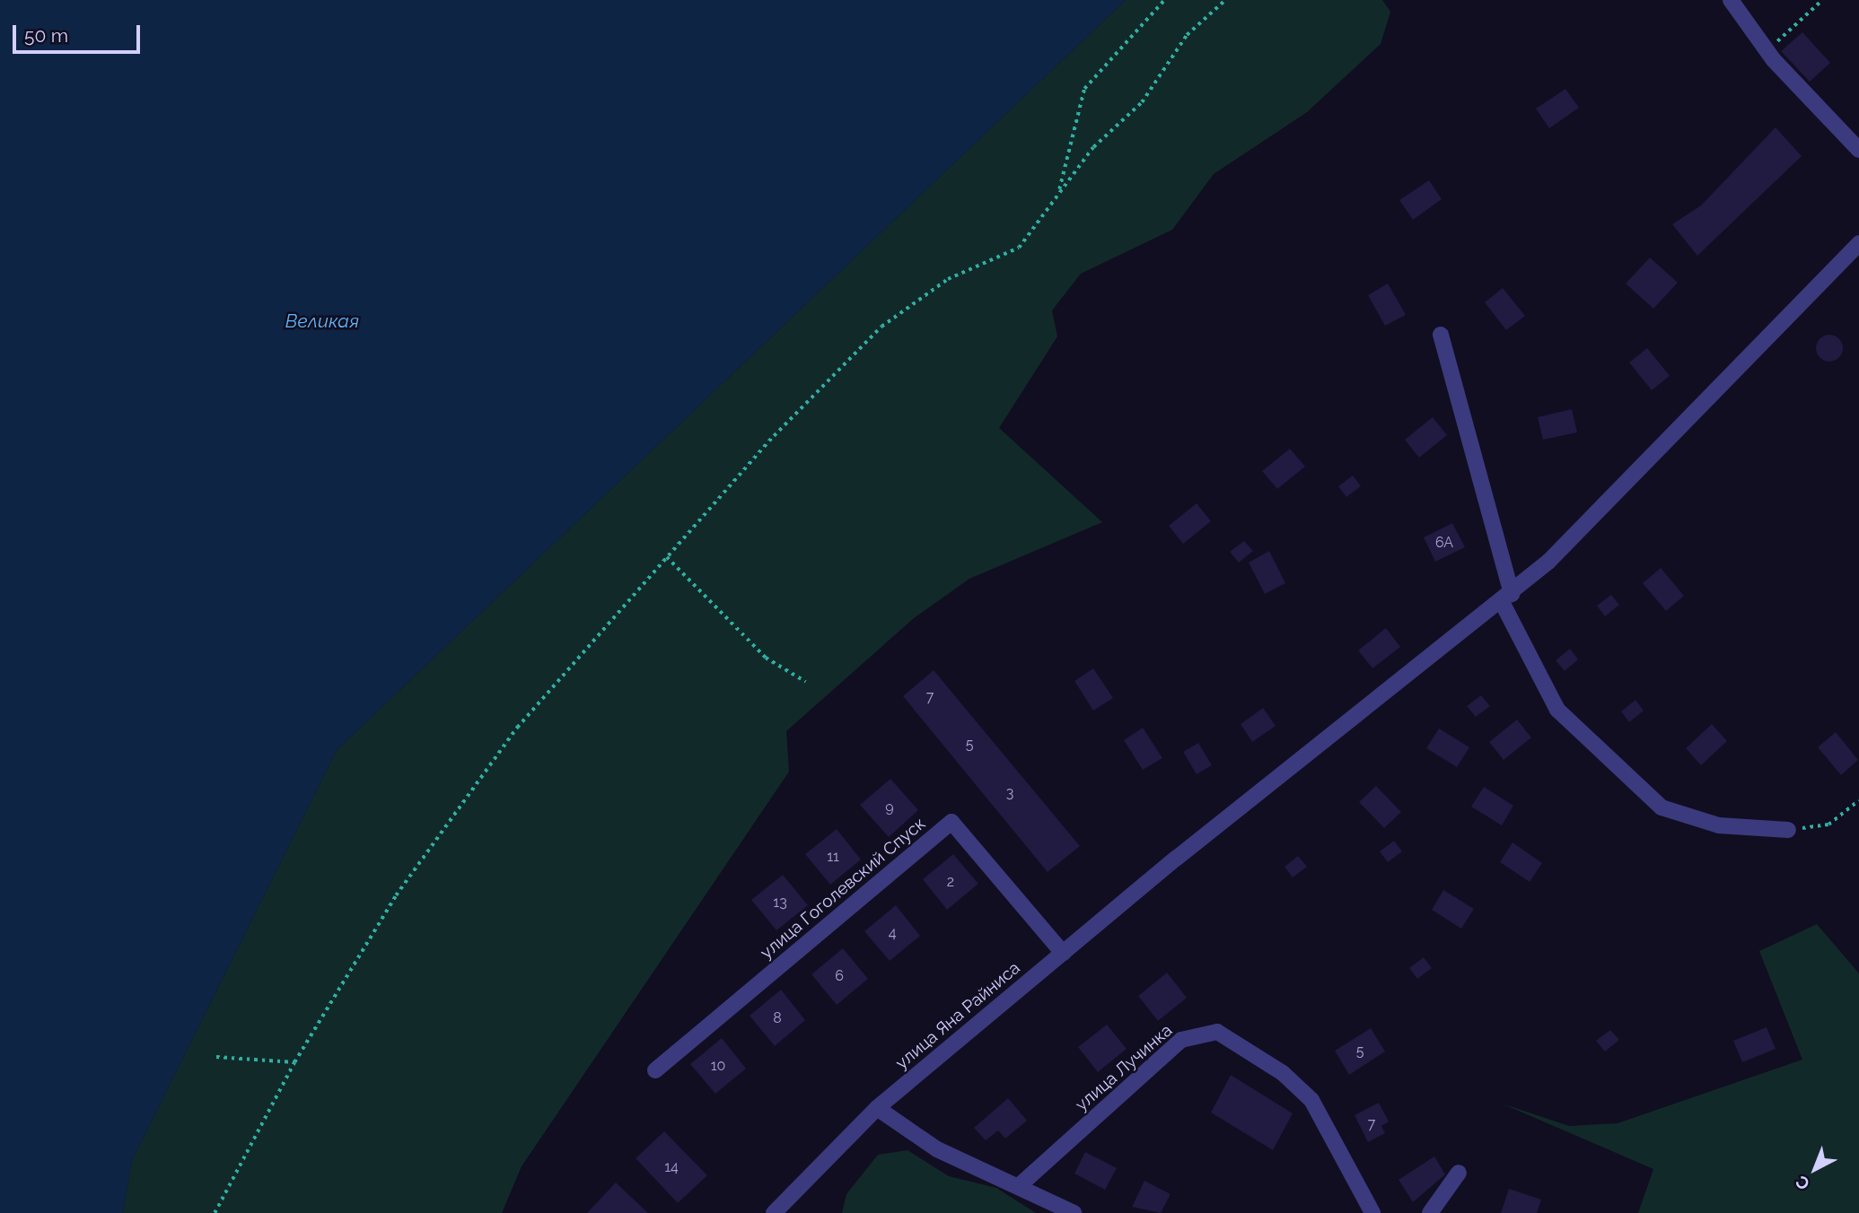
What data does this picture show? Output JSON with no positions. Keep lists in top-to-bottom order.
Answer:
{
  "streets": {
    "street": ["улица Гоголевский Спуск", "улица Яна Райниса", "улица Лучинка"]
  },
  "crossings": [
    ["улица Гоголевский Спуск", "улица Яна Райниса"]
  ],
  "water": ["Великая"],
  "house_numbers": [
    "6А",
    "7",
    "5",
    "3",
    "9",
    "11",
    "2",
    "13",
    "4",
    "6",
    "8",
    "5",
    "10",
    "7",
    "14"
  ],
  "scale_bar": "50 m",
  "north": "bottom left"
}
